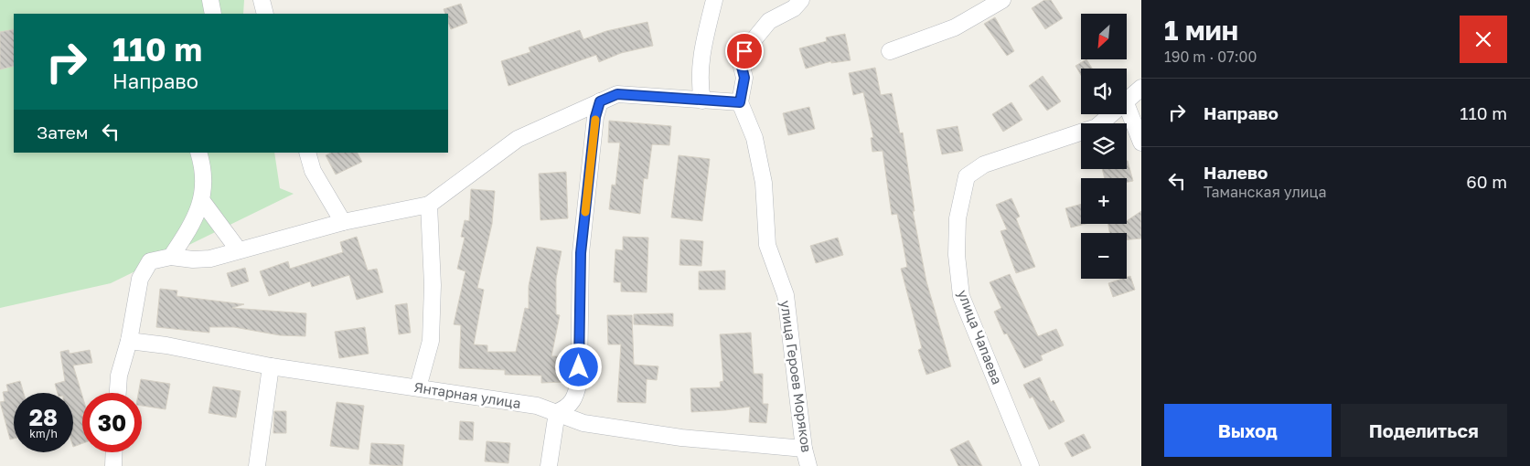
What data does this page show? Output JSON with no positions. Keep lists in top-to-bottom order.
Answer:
{
  "streets": {
    "street": ["улица Чапаева", "улица Героев Моряков", "Янтарная улица"]
  },
  "crossings": [
    ["улица Героев Моряков", "Янтарная улица"]
  ],
  "north": "bottom left",
  "page": {
    "heading": ["1 мин", "190 m · 07:00"],
    "map_buttons": ["+", "−"],
    "turn": ["110 m", "Направо"],
    "list": [
      {
        "name": "Направо",
        "value": "110 m"
      },
      {
        "name": "Налево",
        "note": "Таманская улица",
        "value": "60 m"
      }
    ],
    "then": "Затем",
    "speed": "28 km/h",
    "limit": "30",
    "buttons": ["Выход", "Поделиться"]
  }
}
